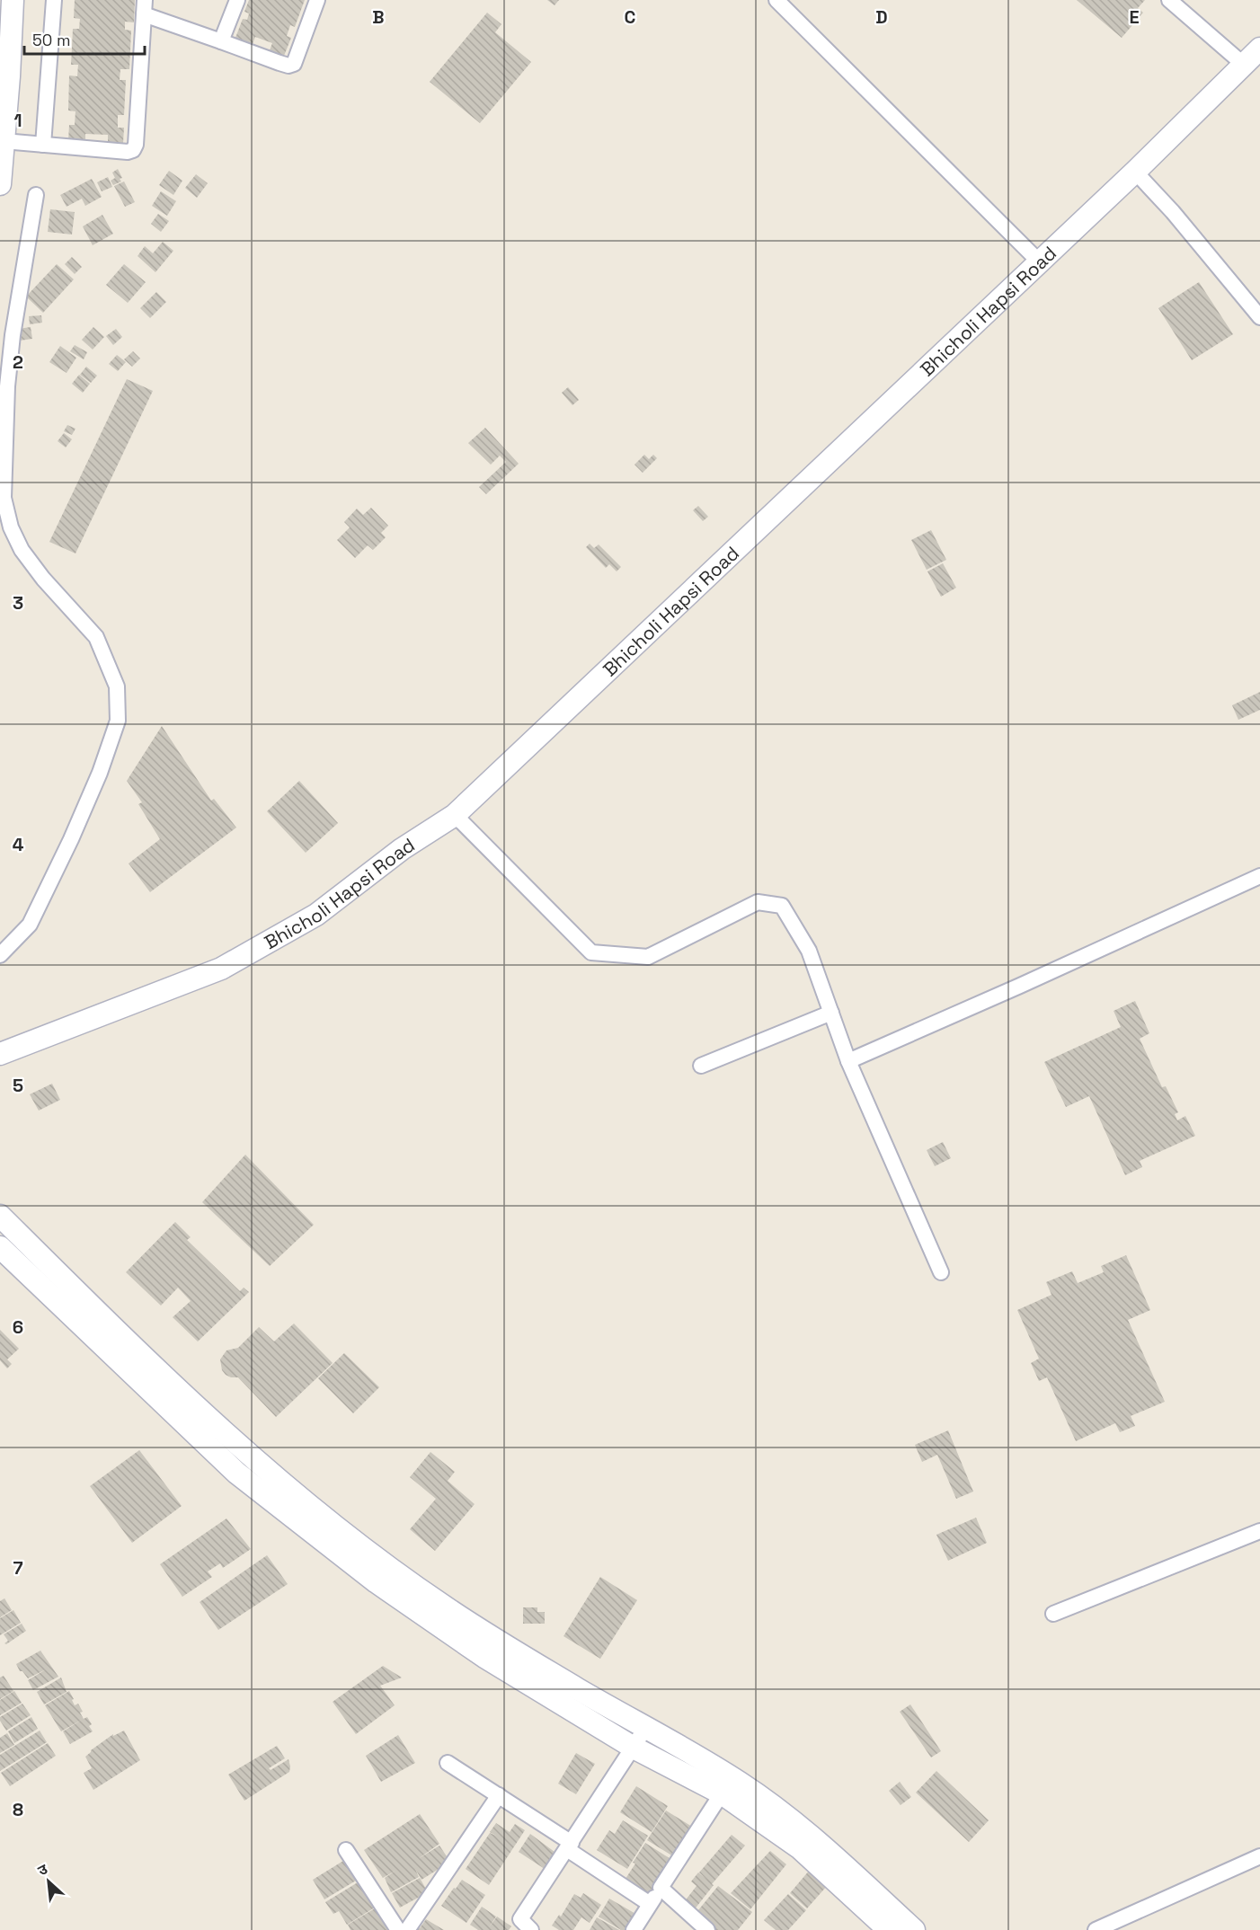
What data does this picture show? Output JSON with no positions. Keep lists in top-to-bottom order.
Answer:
{
  "streets": {
    "street": ["Bhicholi Hapsi Road"]
  },
  "scale_bar": "50 m",
  "north": "top left",
  "grid": {
    "columns": [
      "B",
      "C",
      "D",
      "E"
    ],
    "rows": [
      "1",
      "2",
      "3",
      "4",
      "5",
      "6",
      "7",
      "8"
    ]
  }
}
